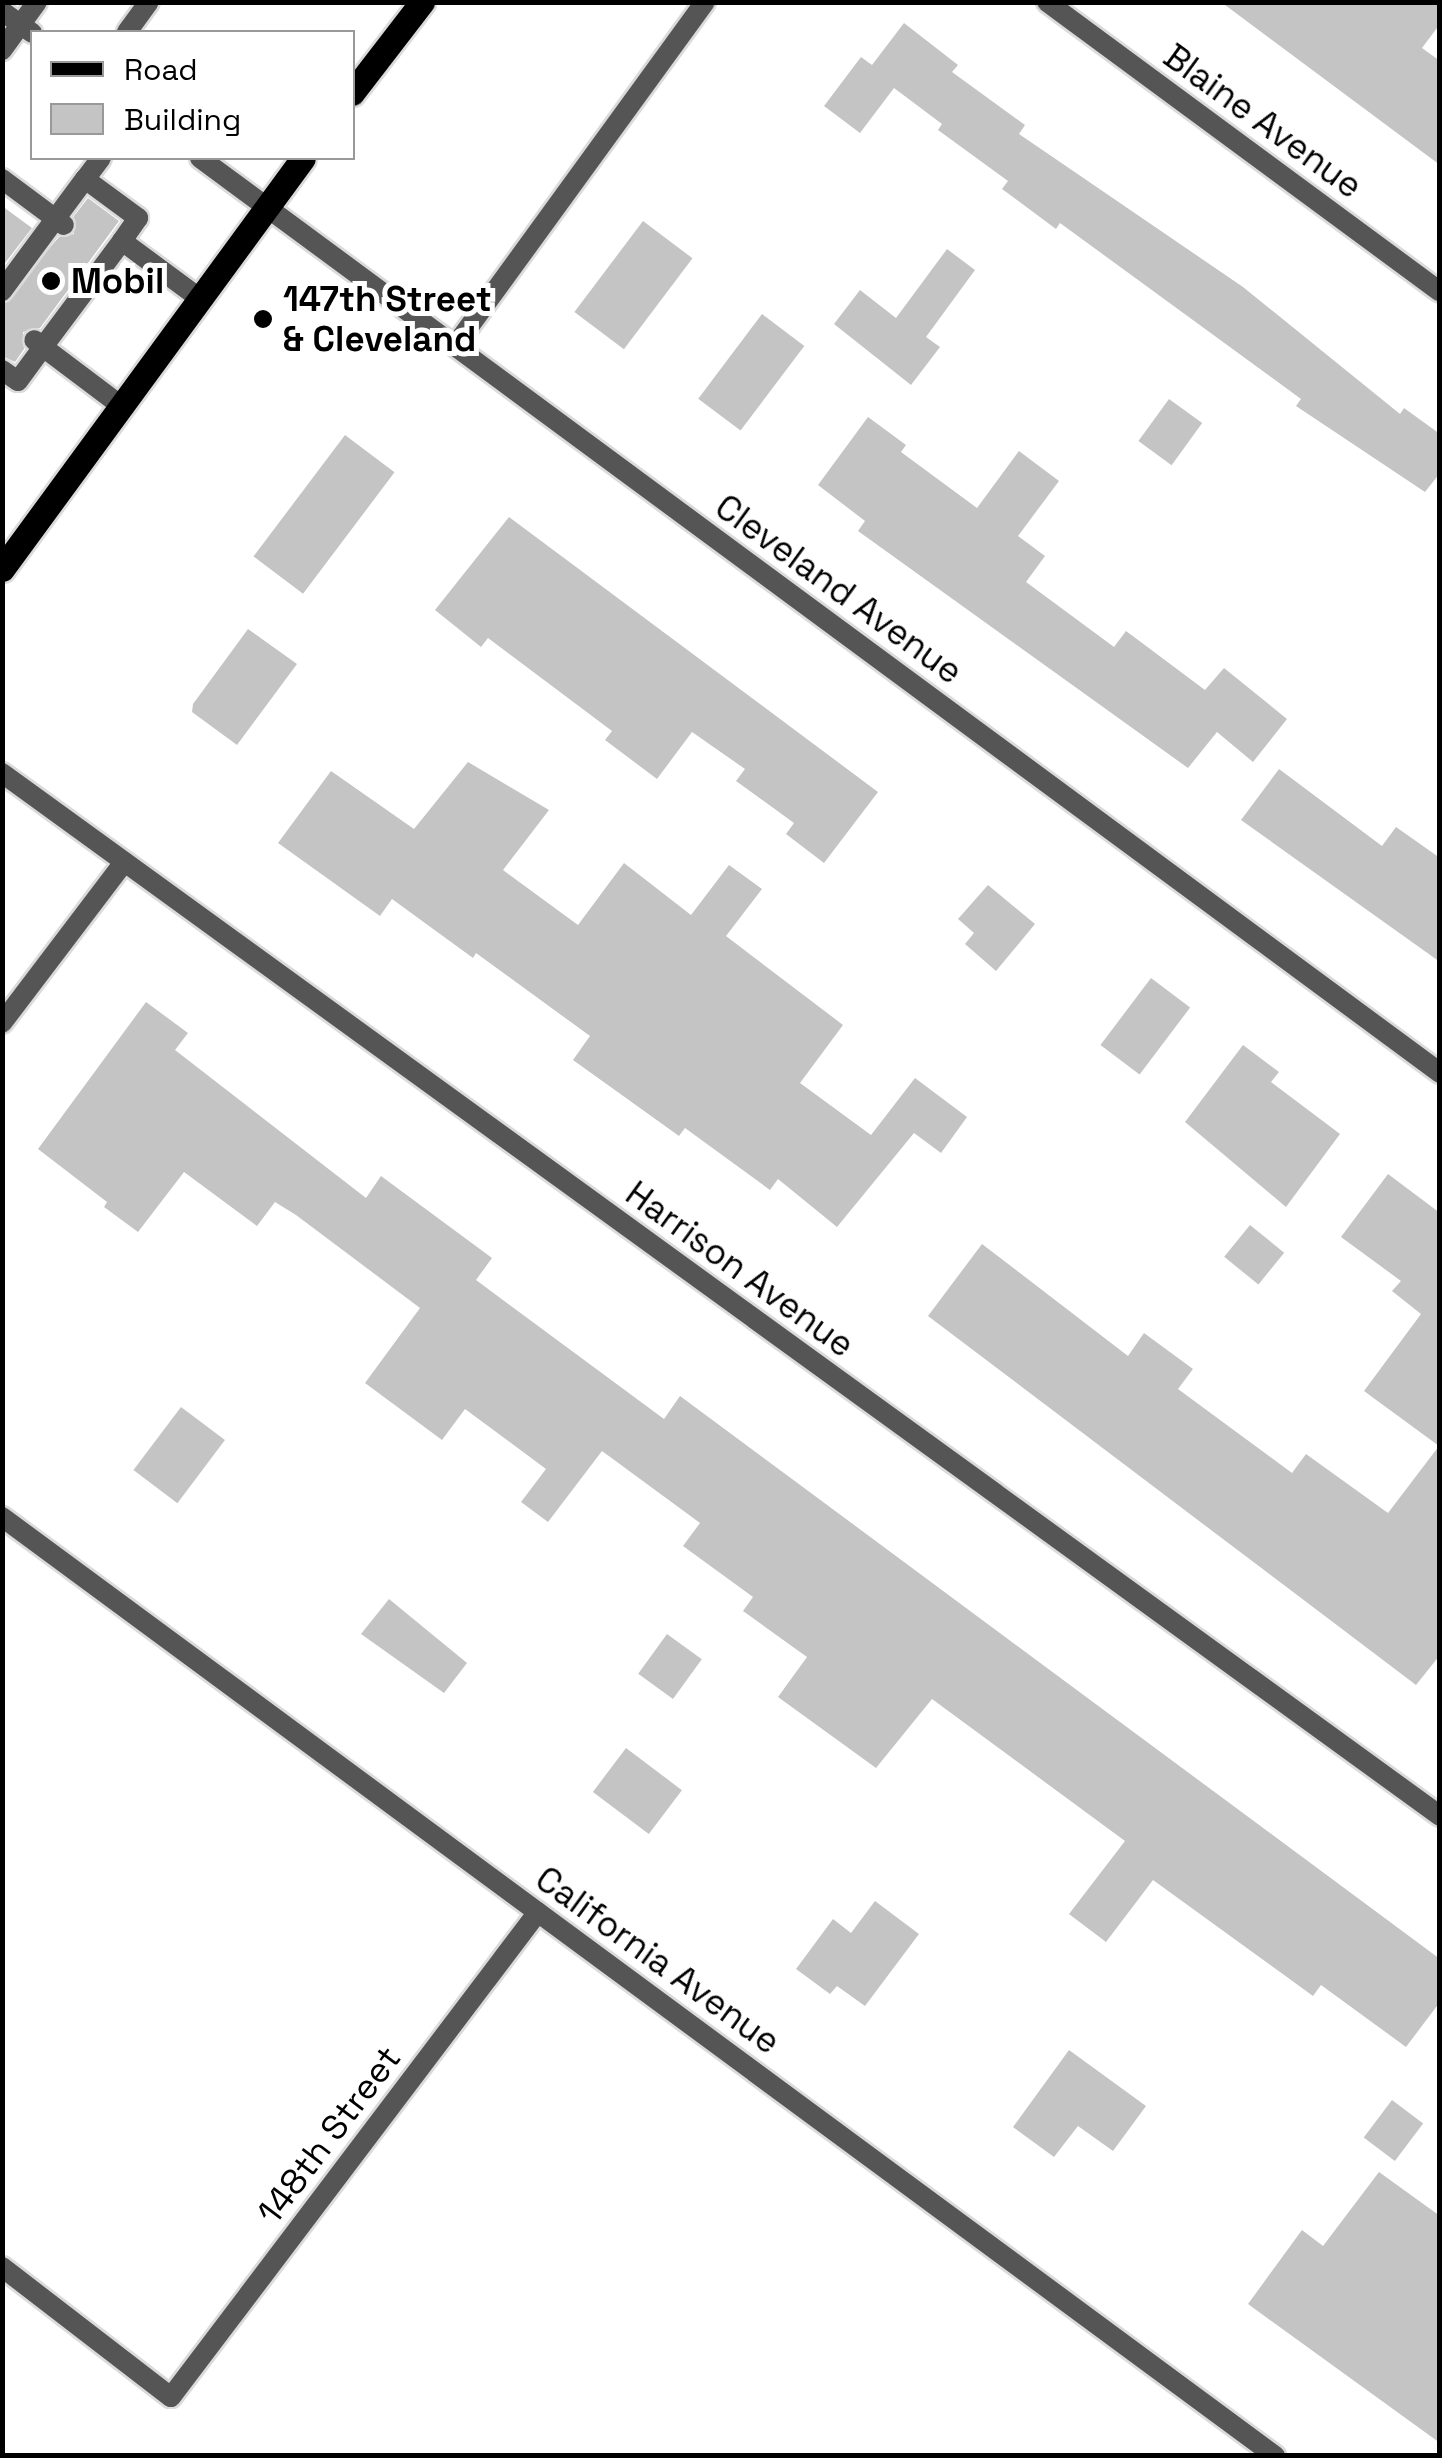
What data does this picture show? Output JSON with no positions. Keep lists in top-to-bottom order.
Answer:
{
  "streets": {
    "street": [
      "Blaine Avenue",
      "Cleveland Avenue",
      "Harrison Avenue",
      "California Avenue",
      "148th Street"
    ]
  },
  "crossings": [
    ["California Avenue", "148th Street"]
  ],
  "places": ["Mobil", "147th Street & Cleveland"],
  "legend": ["Road", "Building"]
}
